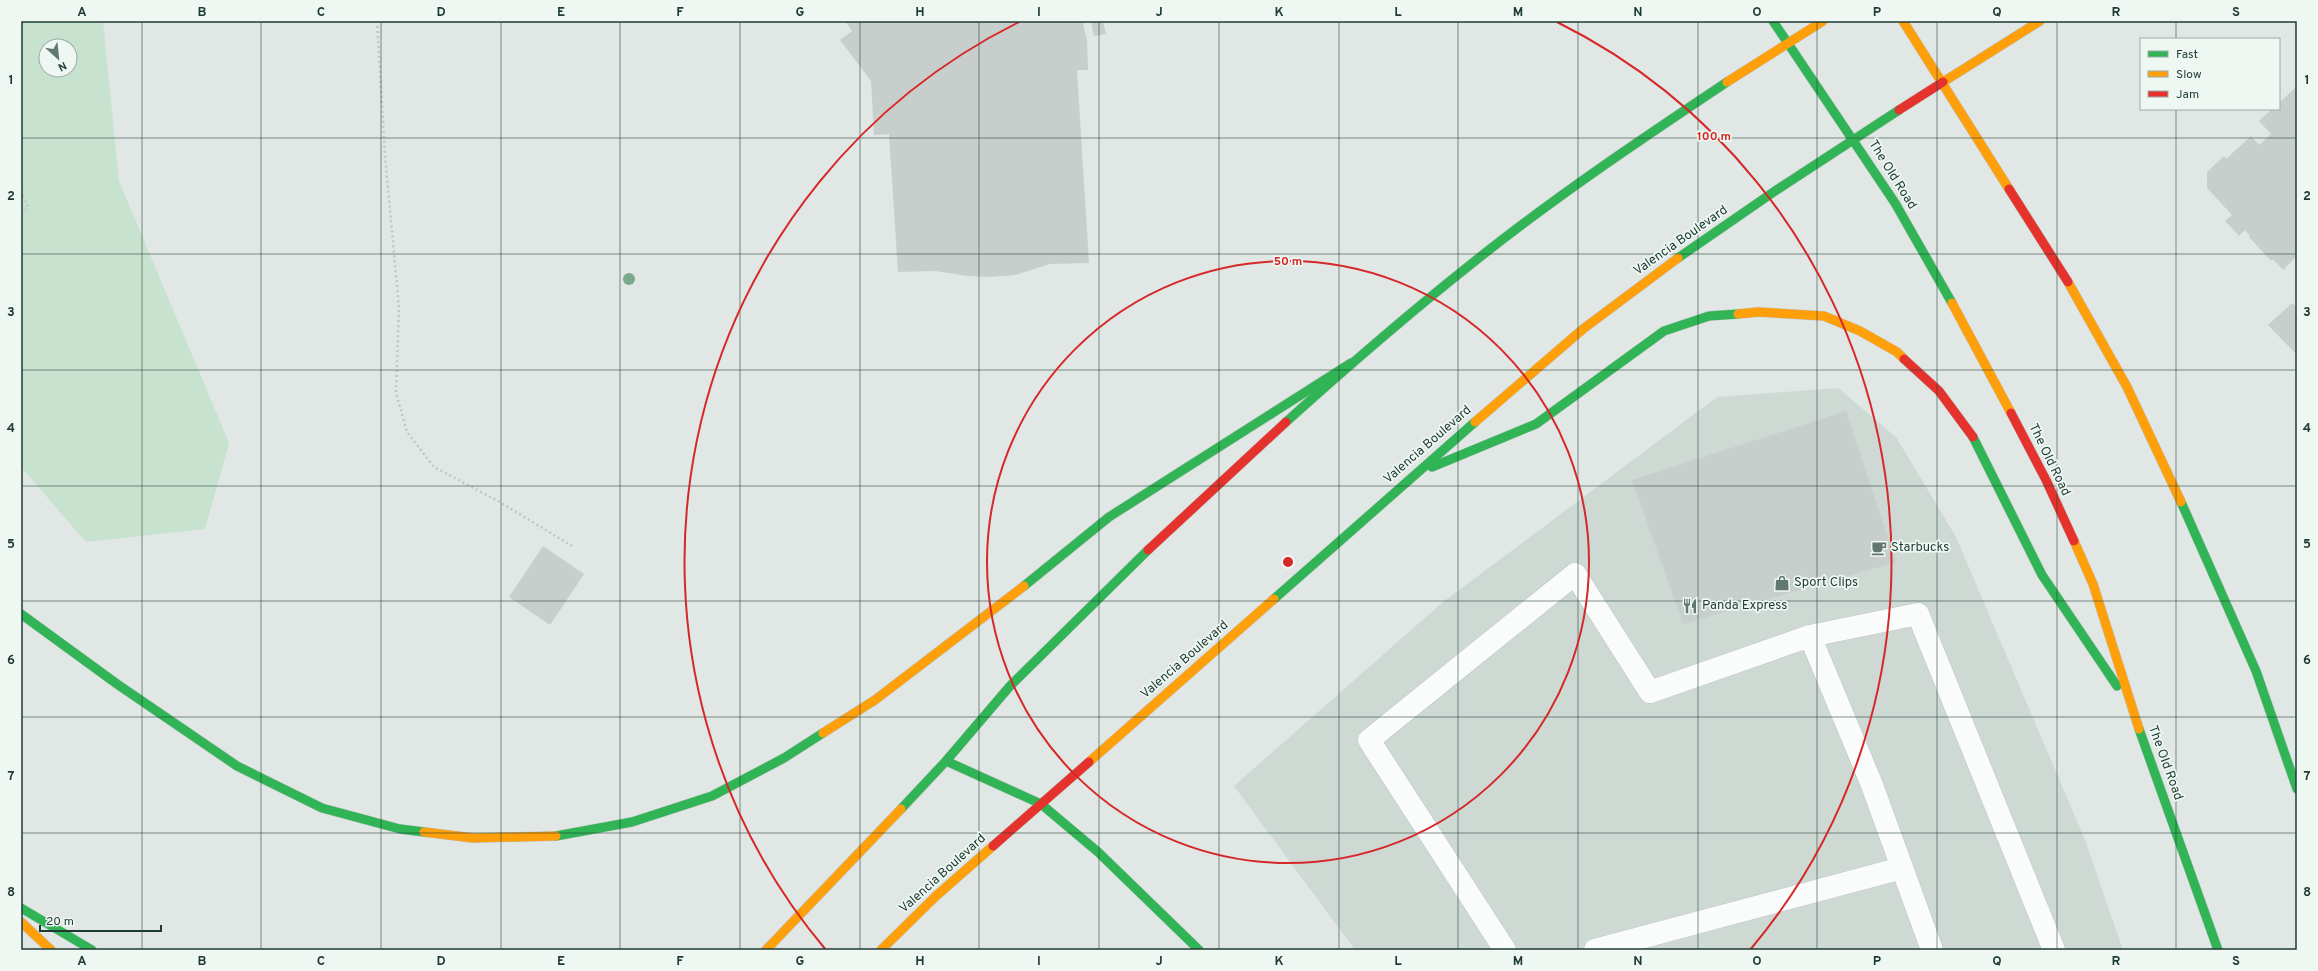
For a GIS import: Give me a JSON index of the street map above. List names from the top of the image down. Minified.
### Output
{"streets":{"main road":["The Old Road","Valencia Boulevard"]},"crossings":[["The Old Road","Valencia Boulevard"]],"places":{"cafe":["Starbucks"],"shop":["Sport Clips"],"restaurant":["Panda Express"]},"legend":["Fast","Slow","Jam"],"scale_bar":"20 m","north":"bottom right","grid":{"columns":["A","B","C","D","E","F","G","H","I","J","K","L","M","N","O","P","Q","R","S"],"rows":["1","2","3","4","5","6","7","8"]},"rings":["100 m","50 m"]}
